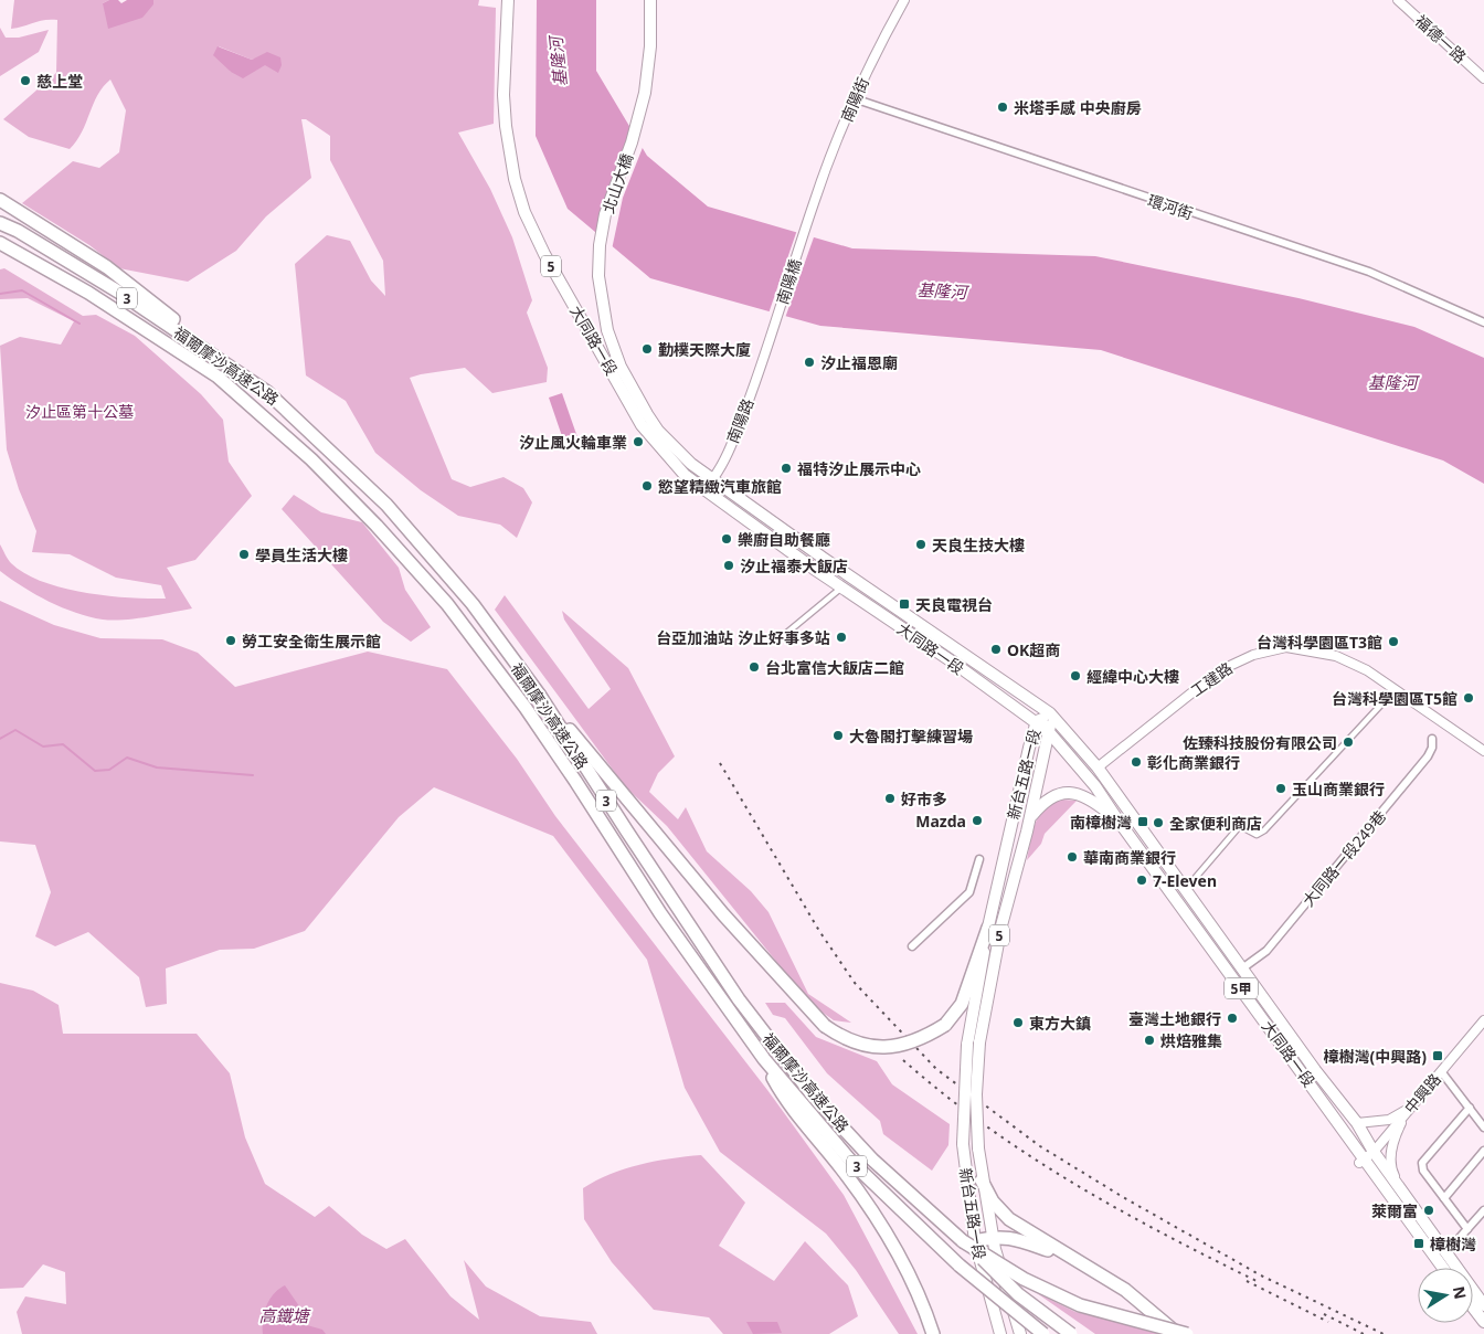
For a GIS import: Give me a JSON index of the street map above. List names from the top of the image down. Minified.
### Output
{"streets":{"highway":["3","福爾摩沙高速公路"],"main road":["北山大橋","5","大同路一段","新台五路一段","5甲"],"street":["福德一路","南陽街","環河街","南陽橋","南陽路","工建路","大同路一段249巷","中興路"]},"crossings":[["南陽街","環河街"],["南陽街","南陽橋"],["北山大橋","大同路一段"],["南陽橋","南陽路"],["大同路一段","南陽路"],["大同路一段","工建路"],["大同路一段","新台五路一段"],["大同路一段","大同路一段249巷"],["大同路一段","中興路"],["福爾摩沙高速公路","新台五路一段"]],"water":["基隆河","高鐵塘"],"parks":["汐止區第十公墓"],"places":{"other":["慈上堂","米塔手感 中央廚房","勤樸天際大廈","汐止福恩廟","汐止風火輪車業","福特汐止展示中心","慾望精緻汽車旅館","樂廚自助餐廳","天良生技大樓","學員生活大樓","汐止福泰大飯店","台亞加油站 汐止好事多站","勞工安全衛生展示館","台灣科學園區T3館","OK超商","台北富信大飯店二館","經緯中心大樓","台灣科學園區T5館","大魯閣打擊練習場","佐臻科技股份有限公司","彰化商業銀行","玉山商業銀行","好市多","Mazda","全家便利商店","華南商業銀行","7-Eleven","臺灣土地銀行","東方大鎮","烘焙雅集","萊爾富"],"transit":["天良電視台","南樟樹灣","樟樹灣(中興路)","樟樹灣"]},"north":"right"}
